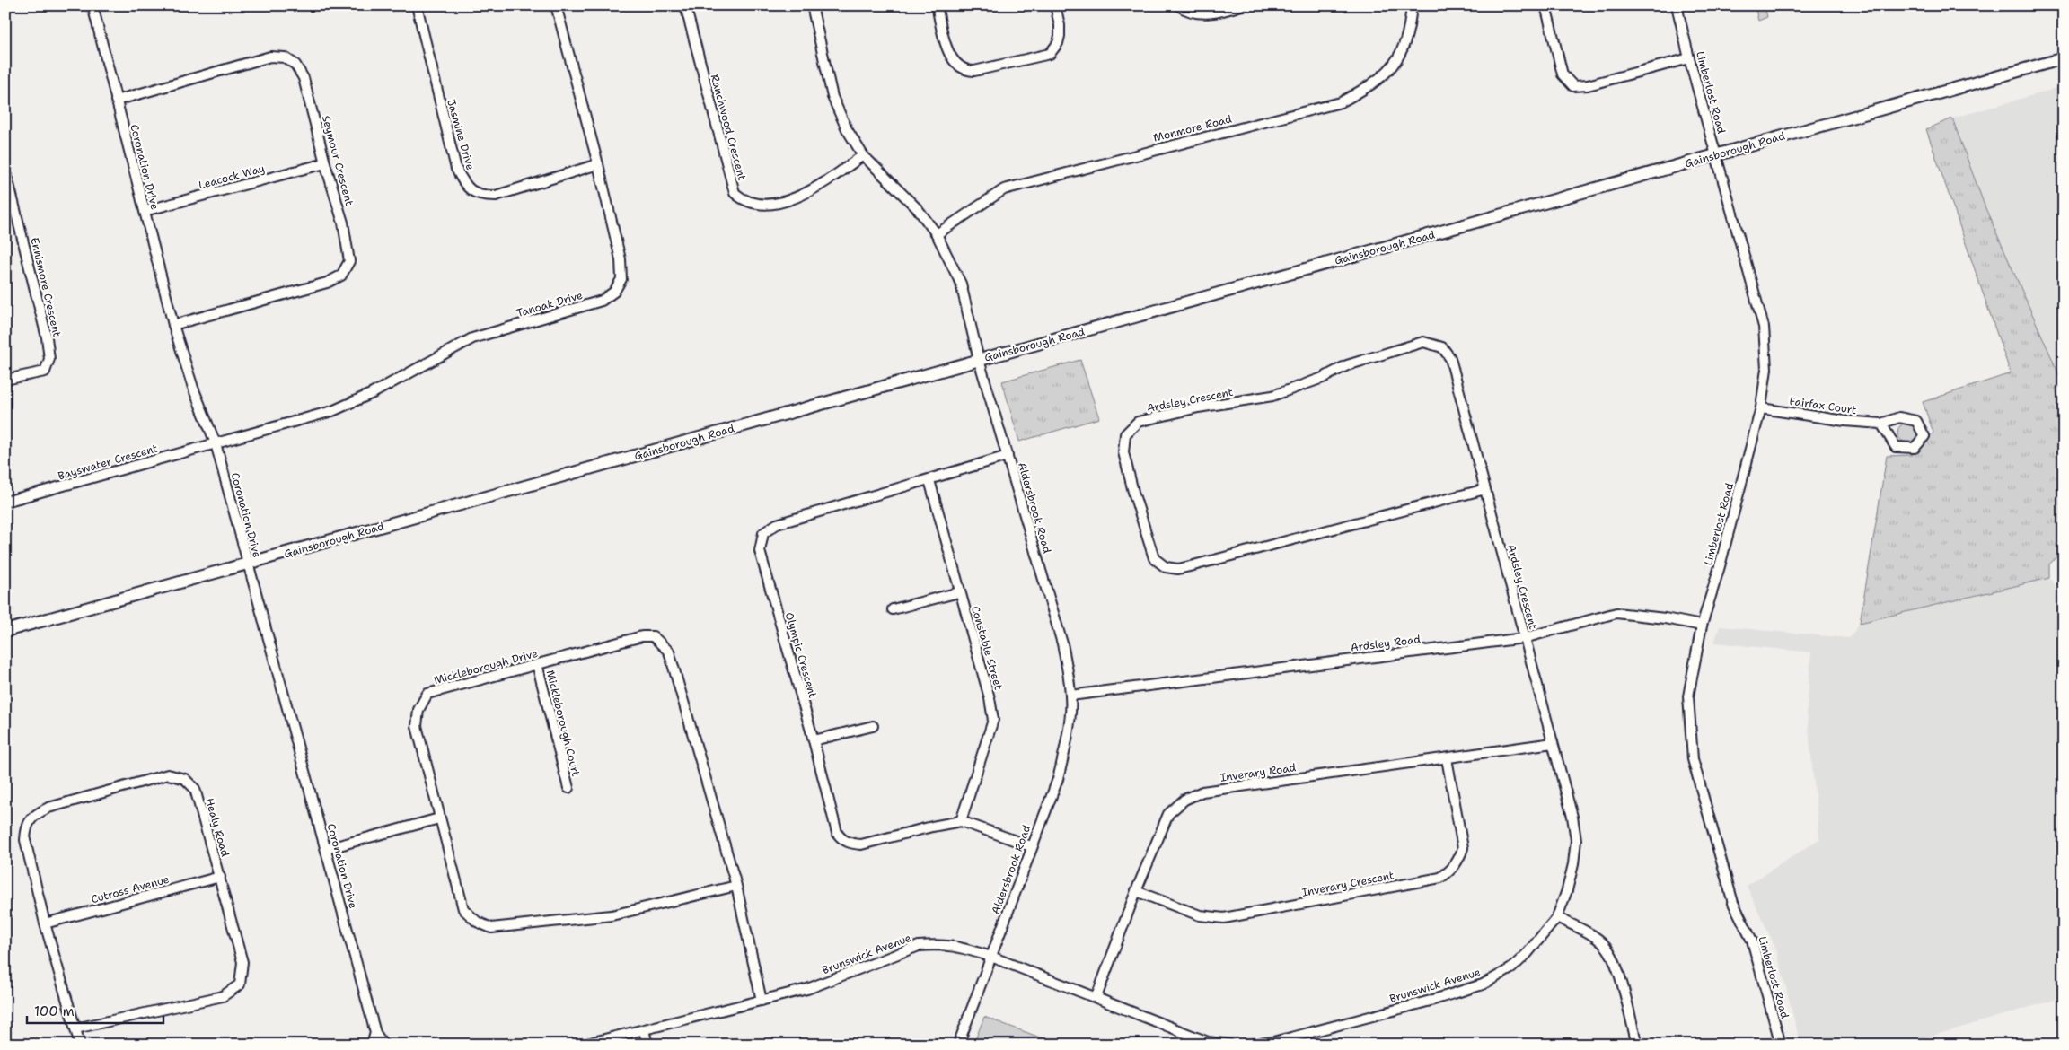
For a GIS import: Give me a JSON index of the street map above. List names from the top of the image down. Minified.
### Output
{"streets":{"main road":["Gainsborough Road"],"street":["Limberlost Road","Ranchwood Crescent","Monmore Road","Jasmine Drive","Seymour Crescent","Coronation Drive","Leacock Way","Ennismore Crescent","Tanoak Drive","Ardsley Crescent","Fairfax Court","Bayswater Crescent","Aldersbrook Road","Ardsley Road","Constable Street","Olympic Crescent","Mickleborough Drive","Mickleborough Court","Inverary Road","Healy Road","Inverary Crescent","Cutross Avenue","Brunswick Avenue"]},"crossings":[["Limberlost Road","Gainsborough Road"],["Limberlost Road","Fairfax Court"],["Limberlost Road","Ardsley Road"],["Ranchwood Crescent","Aldersbrook Road"],["Monmore Road","Aldersbrook Road"],["Jasmine Drive","Tanoak Drive"],["Gainsborough Road","Coronation Drive"],["Gainsborough Road","Aldersbrook Road"],["Seymour Crescent","Coronation Drive"],["Seymour Crescent","Leacock Way"],["Coronation Drive","Leacock Way"],["Coronation Drive","Tanoak Drive"],["Coronation Drive","Bayswater Crescent"],["Tanoak Drive","Bayswater Crescent"],["Ardsley Crescent","Ardsley Road"],["Ardsley Crescent","Brunswick Avenue"],["Aldersbrook Road","Ardsley Road"],["Aldersbrook Road","Olympic Crescent"],["Aldersbrook Road","Brunswick Avenue"],["Ardsley Road","Brunswick Avenue"],["Constable Street","Olympic Crescent"],["Mickleborough Drive","Mickleborough Court"],["Mickleborough Drive","Brunswick Avenue"],["Inverary Road","Inverary Crescent"],["Inverary Road","Brunswick Avenue"],["Healy Road","Cutross Avenue"]],"scale_bar":"100 m"}
